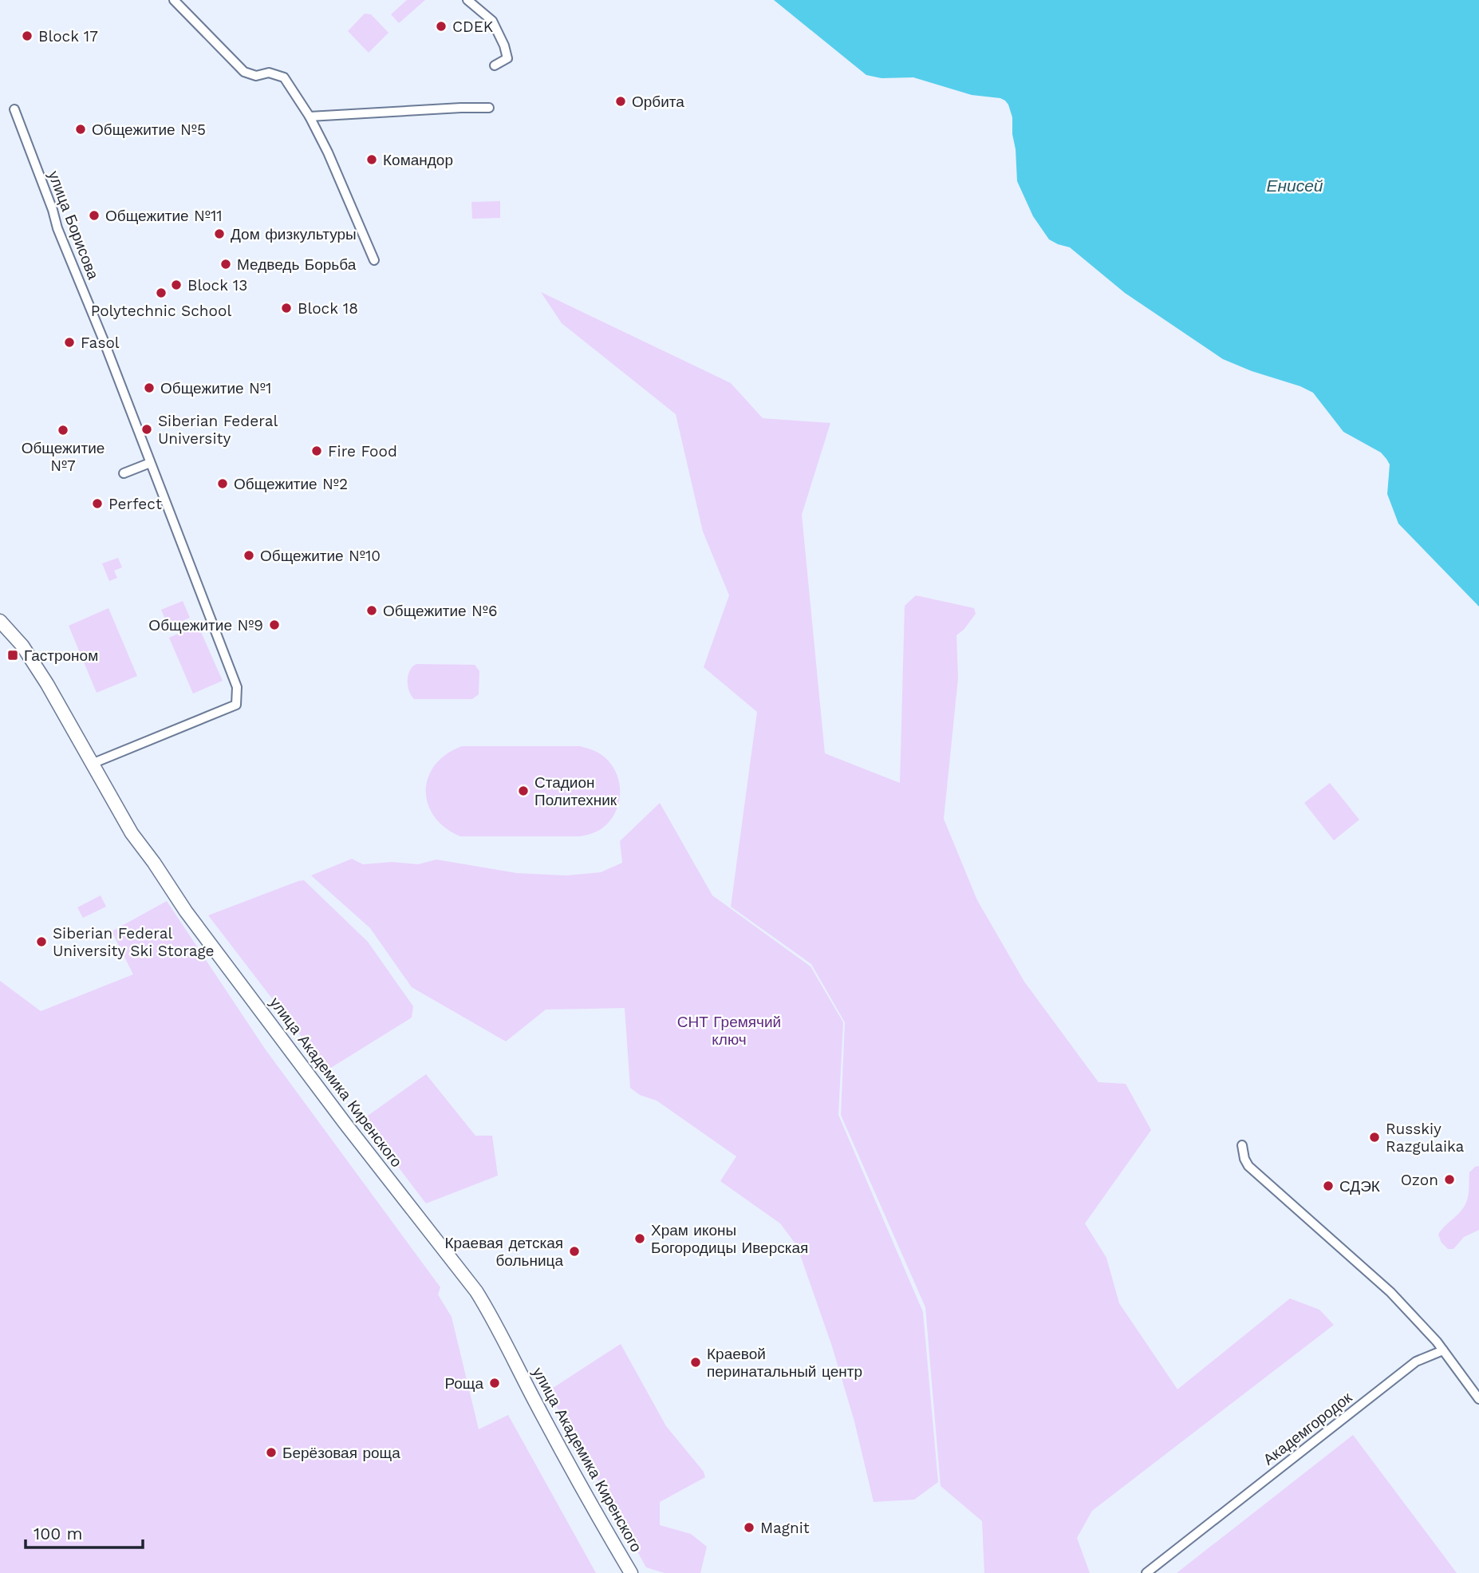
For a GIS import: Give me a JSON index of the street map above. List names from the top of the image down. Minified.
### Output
{"streets":{"main road":["улица Академика Киренского"],"street":["улица Борисова","Академгородок"]},"water":["Енисей"],"parks":["СНТ Гремячий ключ"],"places":{"other":["CDEK","Block 17","Орбита","Общежитие №5","Командор","Общежитие №11","Дом физкультуры","Медведь Борьба","Block 13","Polytechnic School","Block 18","Fasol","Общежитие №1","Siberian Federal University","Общежитие №7","Fire Food","Общежитие №2","Perfect","Общежитие №10","Общежитие №6","Общежитие №9","Стадион Политехник","Siberian Federal University Ski Storage","Russkiy Razgulaika","Ozon","СДЭК","Храм иконы Богородицы Иверская","Краевая детская больница","Краевой перинатальный центр","Роща","Берёзовая роща","Magnit"],"transit":["Гастроном"]},"scale_bar":"100 m"}
